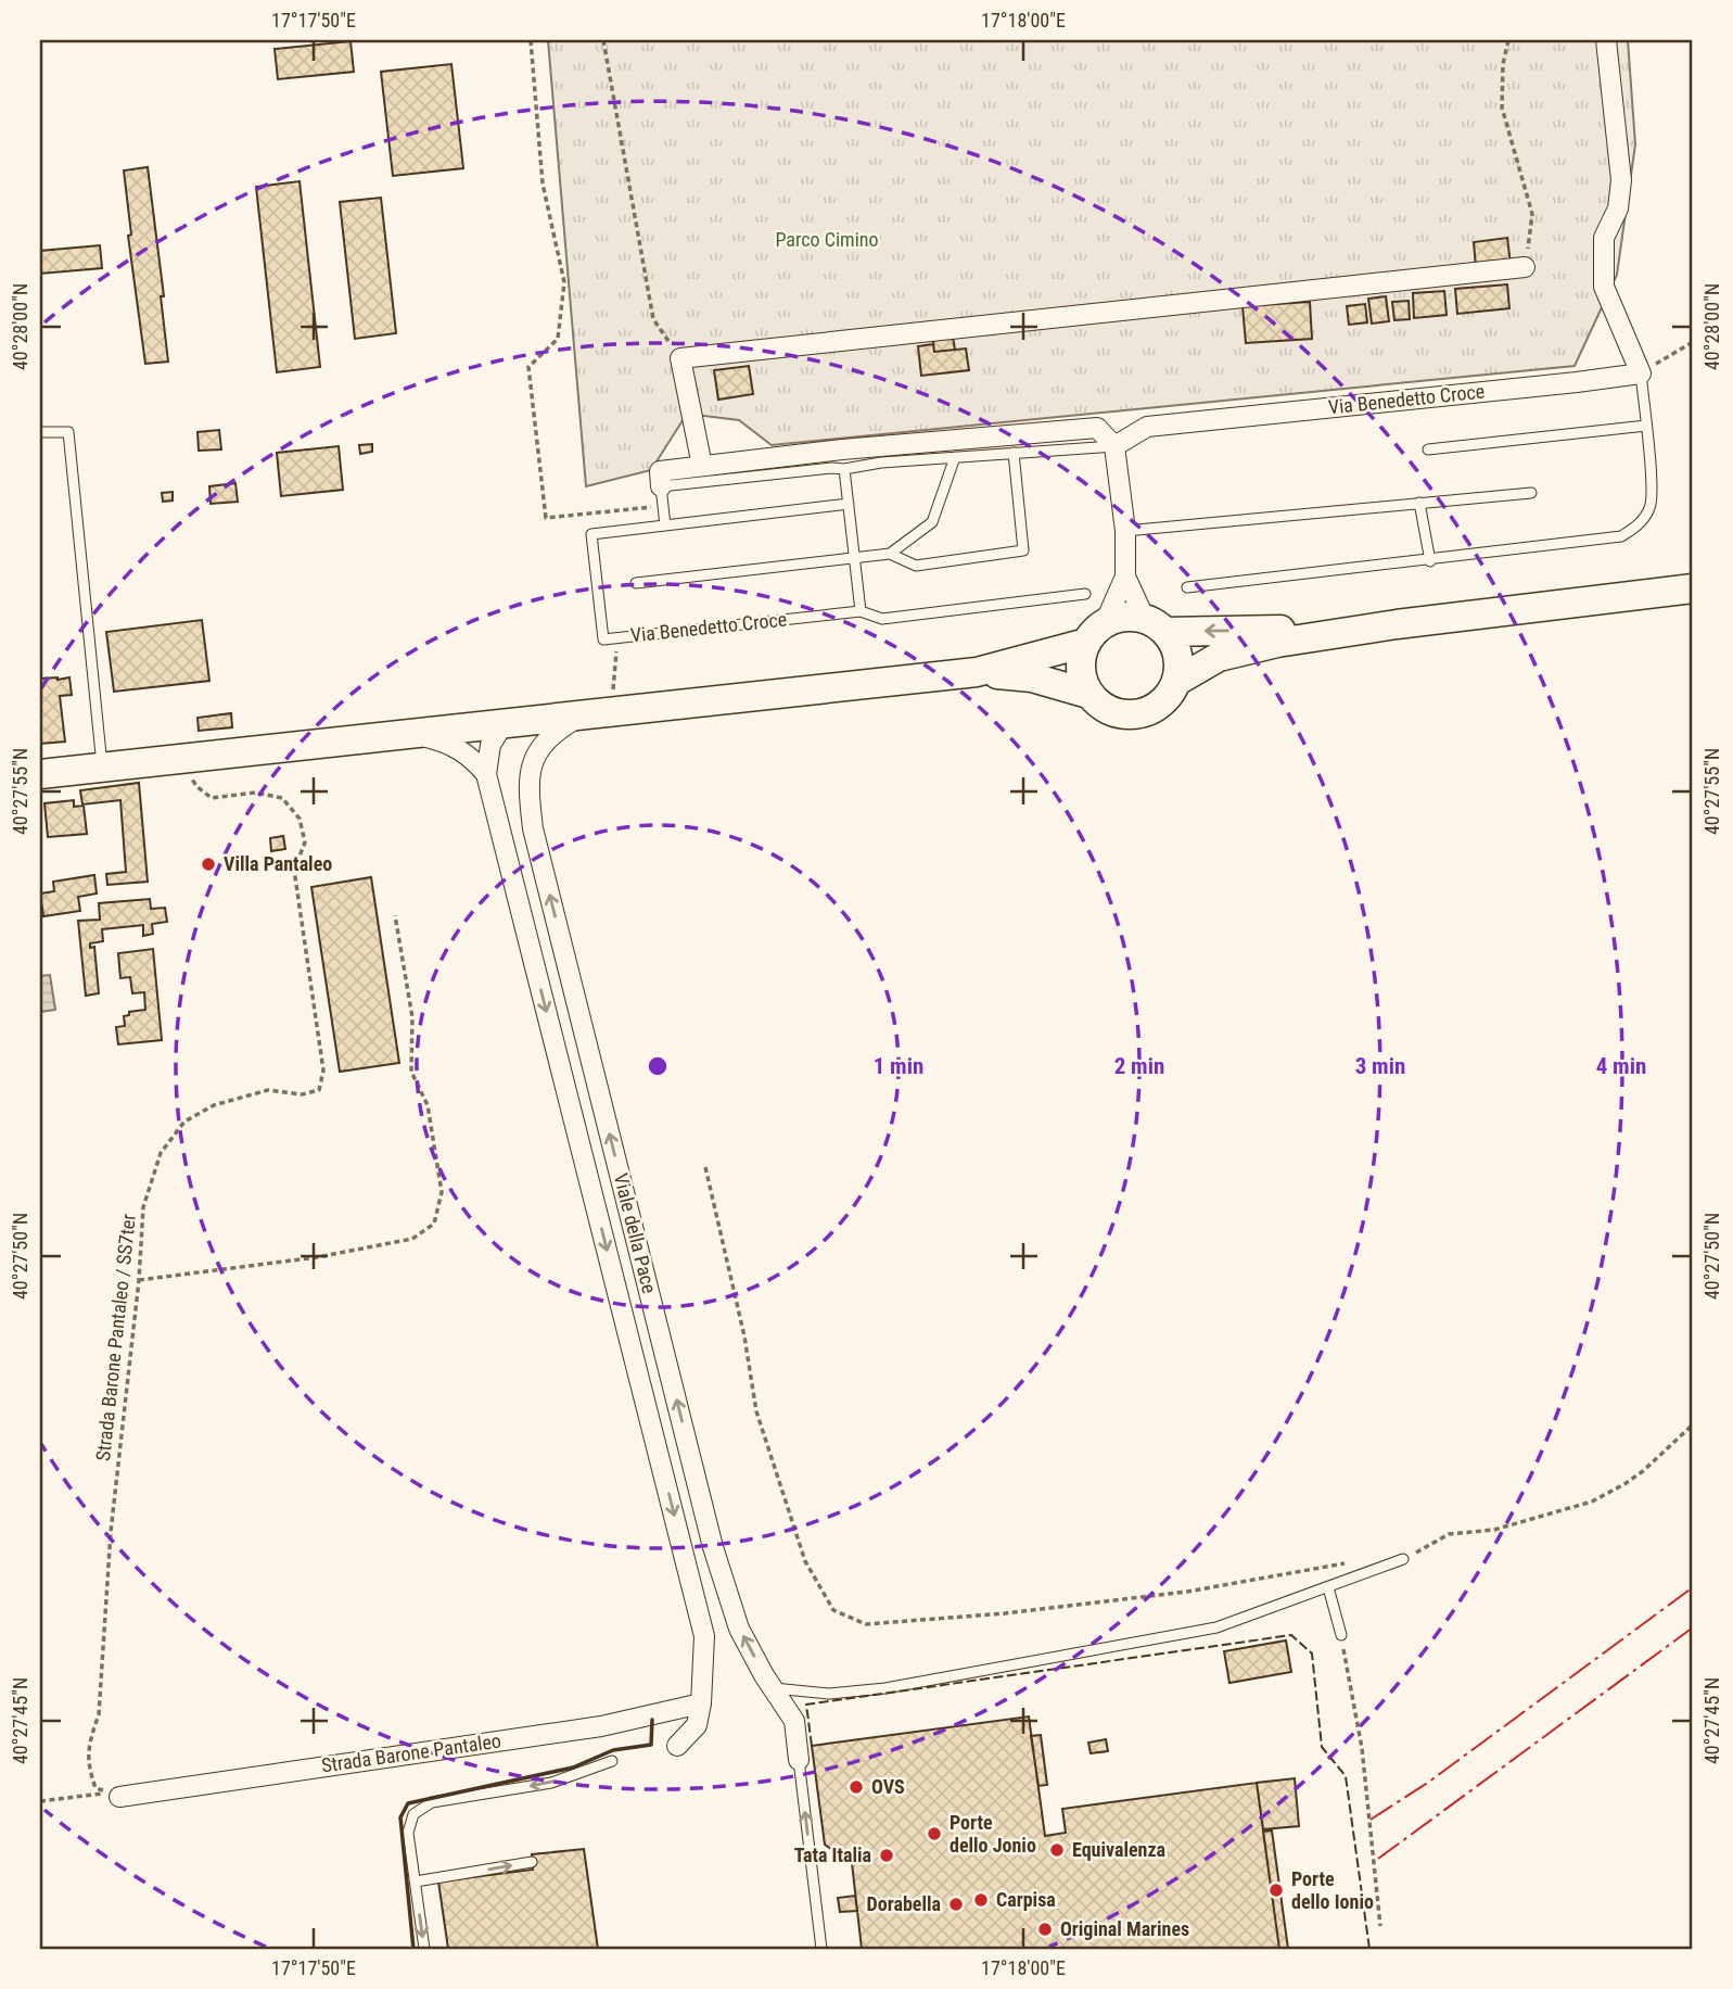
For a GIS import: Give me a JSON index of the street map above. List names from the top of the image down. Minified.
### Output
{"streets":{"street":["Via Benedetto Croce","Viale della Pace","Strada Barone Pantaleo"],"path":["Strada Barone Pantaleo / SS7ter"]},"crossings":[["Viale della Pace","Strada Barone Pantaleo"],["Strada Barone Pantaleo / SS7ter","Strada Barone Pantaleo"]],"parks":["Parco Cimino"],"places":["Villa Pantaleo","OVS","Porte dello Jonio","Equivalenza","Tata Italia","Porte dello Ionio","Carpisa","Dorabella","Original Marines"],"coordinates":["17°17'50\"E","17°18'00\"E","40°28'00\"N","40°27'55\"N","40°27'50\"N","40°27'45\"N"],"rings":["1 min","2 min","3 min","4 min"]}
